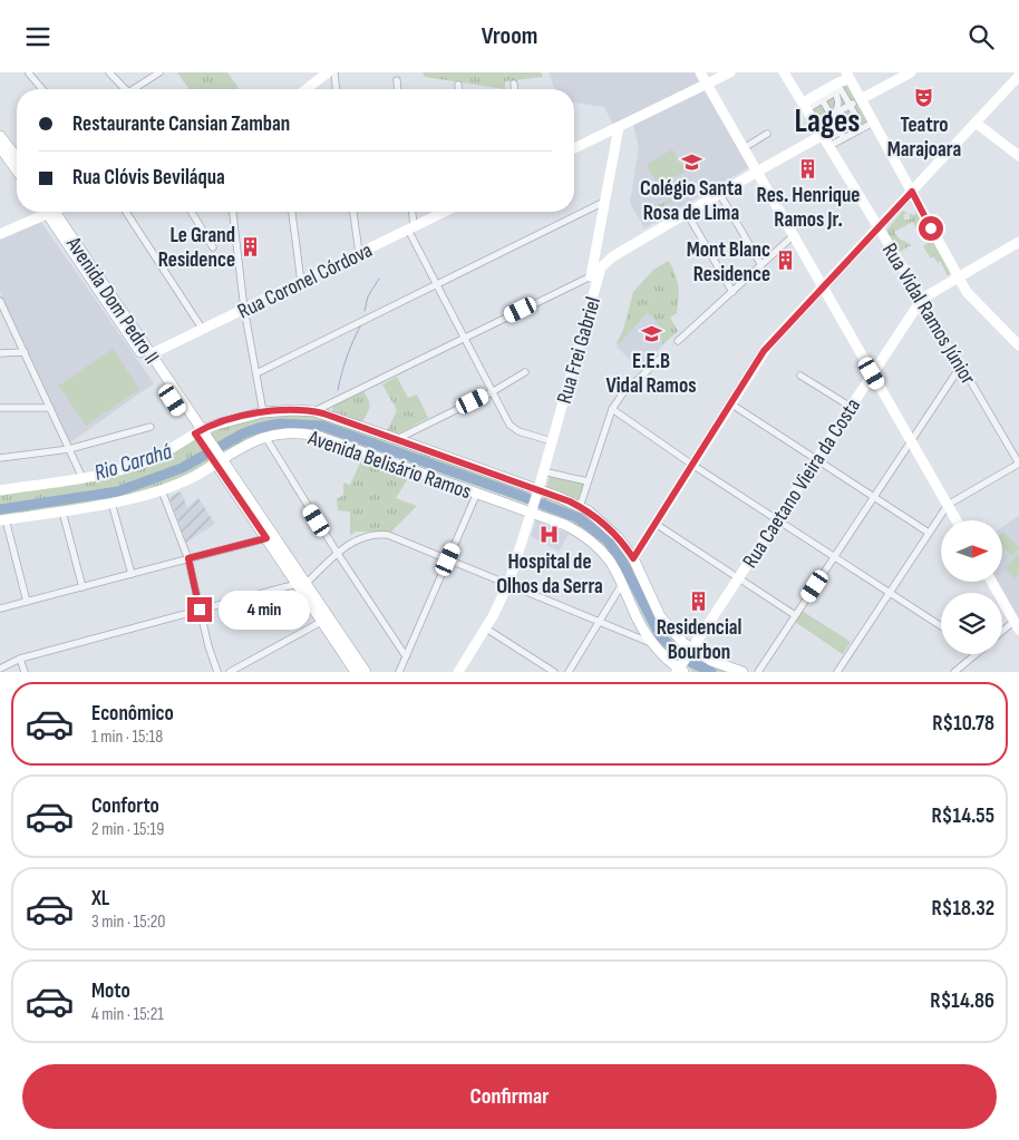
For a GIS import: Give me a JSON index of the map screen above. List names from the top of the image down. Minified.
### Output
{"streets":{"main road":["Rua Coronel Córdova","Avenida Dom Pedro II","Rua Vidal Ramos Júnior","Rua Frei Gabriel","Avenida Belisário Ramos","Rua Caetano Vieira da Costa"]},"crossings":[["Rua Coronel Córdova","Avenida Dom Pedro II"],["Avenida Dom Pedro II","Avenida Belisário Ramos"],["Rua Vidal Ramos Júnior","Rua Frei Gabriel"],["Rua Vidal Ramos Júnior","Rua Caetano Vieira da Costa"],["Rua Frei Gabriel","Avenida Belisário Ramos"],["Avenida Belisário Ramos","Rua Caetano Vieira da Costa"]],"districts":["Lages"],"water":["Rio Carahá"],"places":{"theatre":["Teatro Marajoara"],"school or university":["Colégio Santa Rosa de Lima","E.E.B Vidal Ramos"],"building":["Res. Henrique Ramos Jr.","Le Grand Residence","Mont Blanc Residence","Residencial Bourbon"],"hospital":["Hospital de Olhos da Serra"]},"north":"right","page":{"header":"Vroom","banner":["Restaurante Cansian Zamban","Rua Clóvis Beviláqua"],"bubble":"4 min","list":[{"name":"Econômico","note":"1 min · 15:18","value":"R$10.78"},{"name":"Conforto","note":"2 min · 15:19","value":"R$14.55"},{"name":"XL","note":"3 min · 15:20","value":"R$18.32"},{"name":"Moto","note":"4 min · 15:21","value":"R$14.86"}],"buttons":"Confirmar"}}
